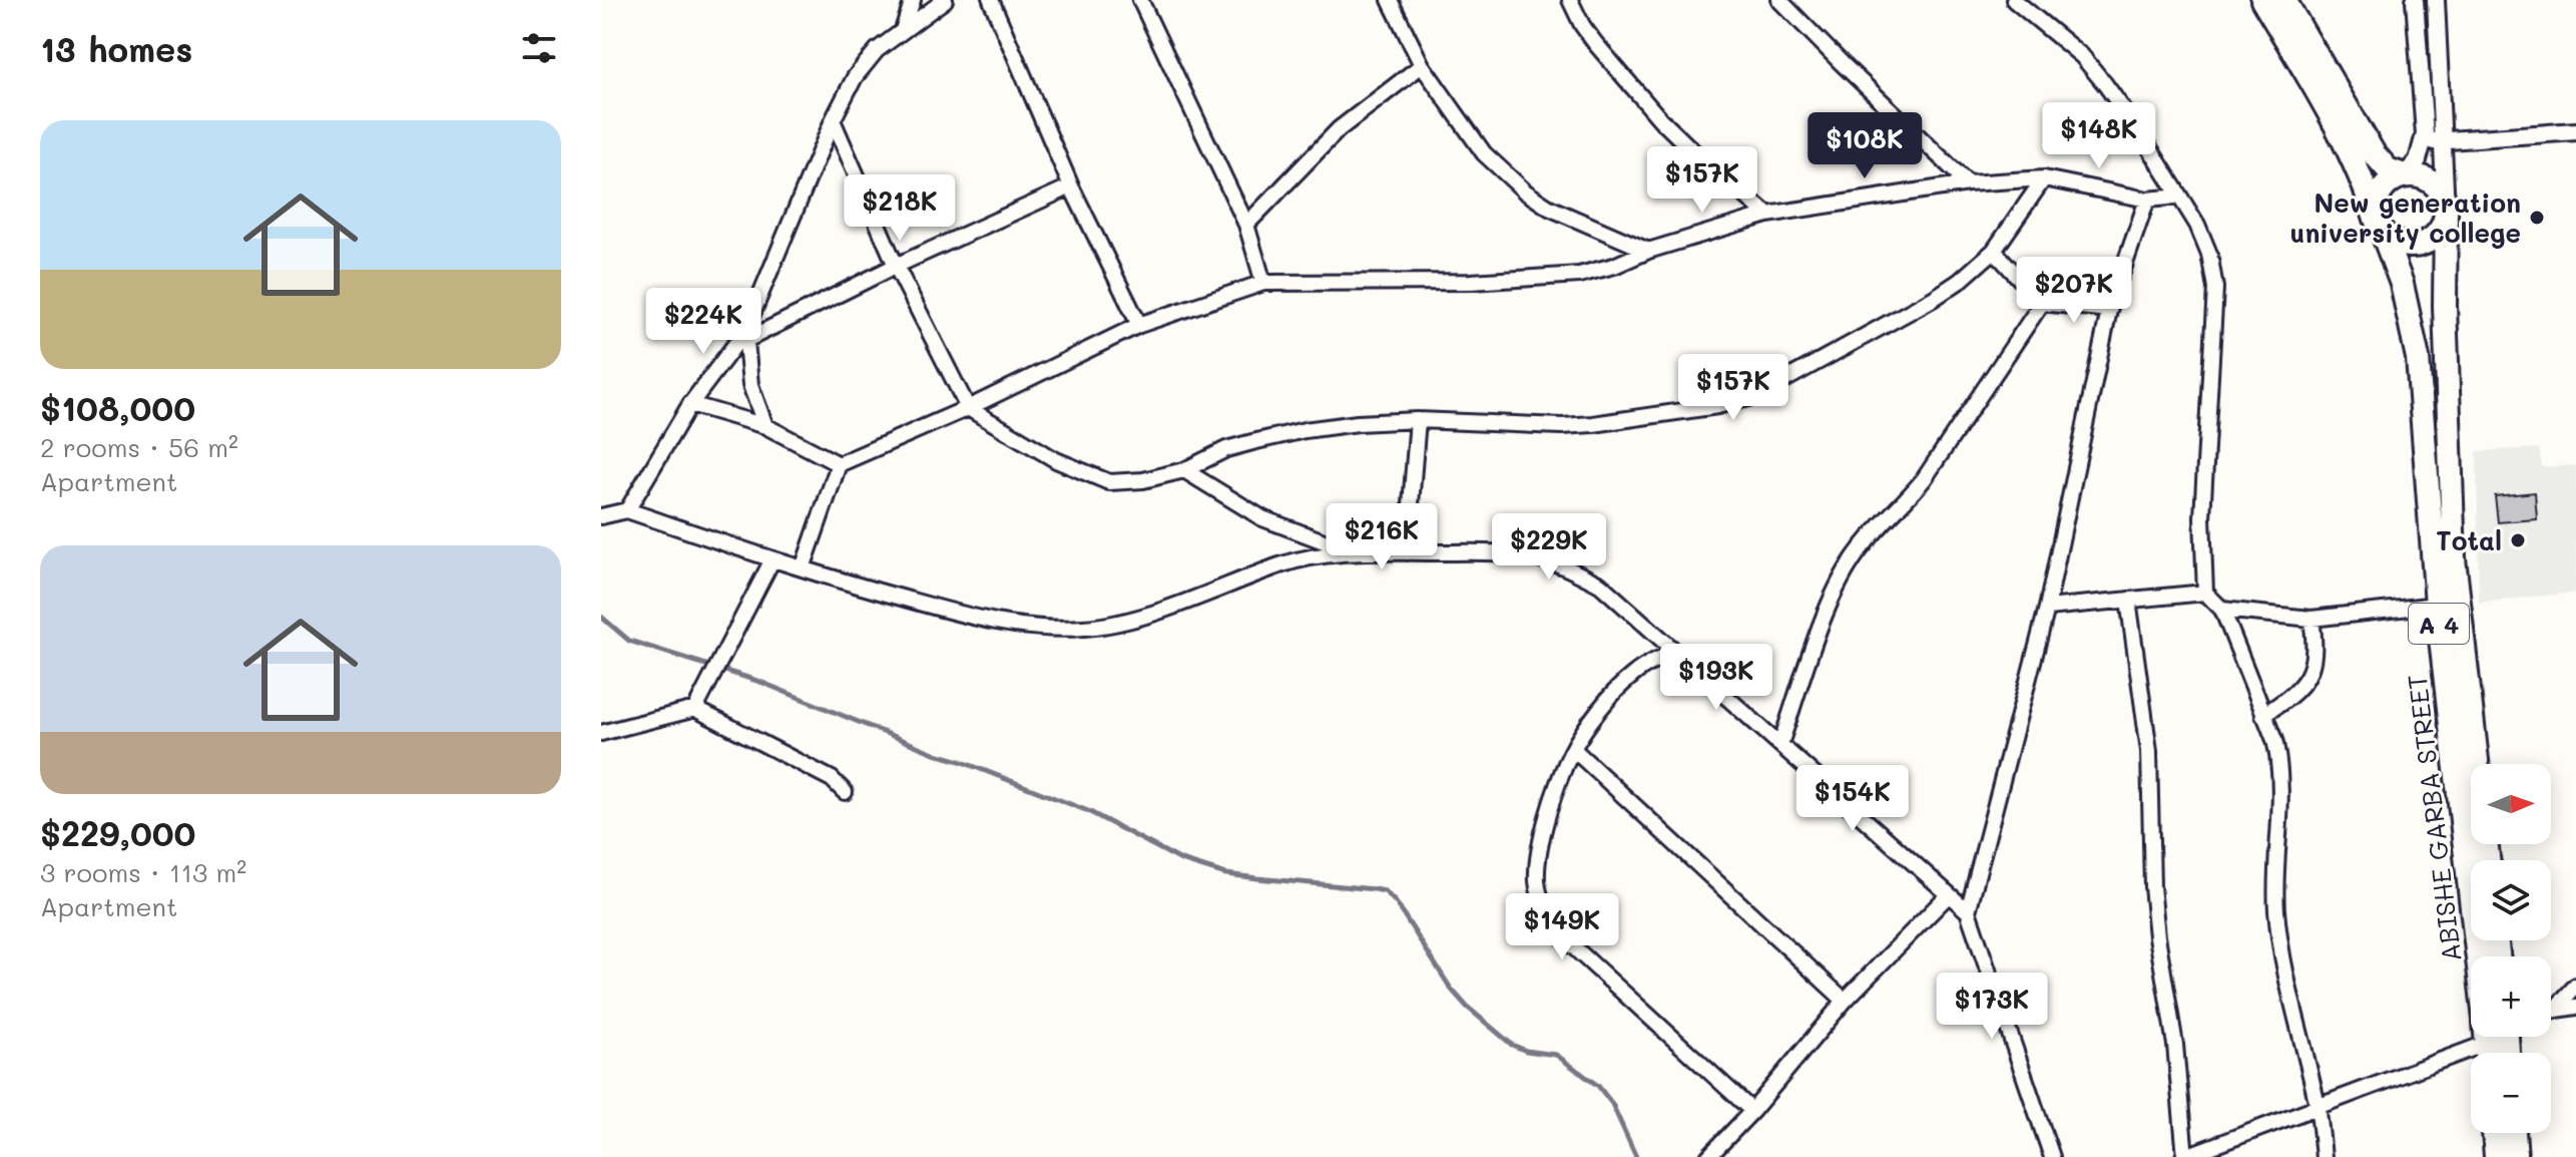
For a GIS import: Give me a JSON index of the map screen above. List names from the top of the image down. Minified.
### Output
{"streets":{"highway":["A 4","ABISHE GARBA STREET"]},"crossings":[["A 4","ABISHE GARBA STREET"]],"places":["New generation university college","Total"],"north":"right","page":{"heading":"13 homes","list":[{"name":"$108,000","note":"2 rooms · 56 m² · Apartment"},{"name":"$229,000","note":"3 rooms · 113 m² · Apartment"}],"price":["$148K","$108K","$157K","$218K","$207K","$224K","$157K","$216K","$229K","$193K","$154K","$149K","$173K"],"map_buttons":["+","−"]}}
